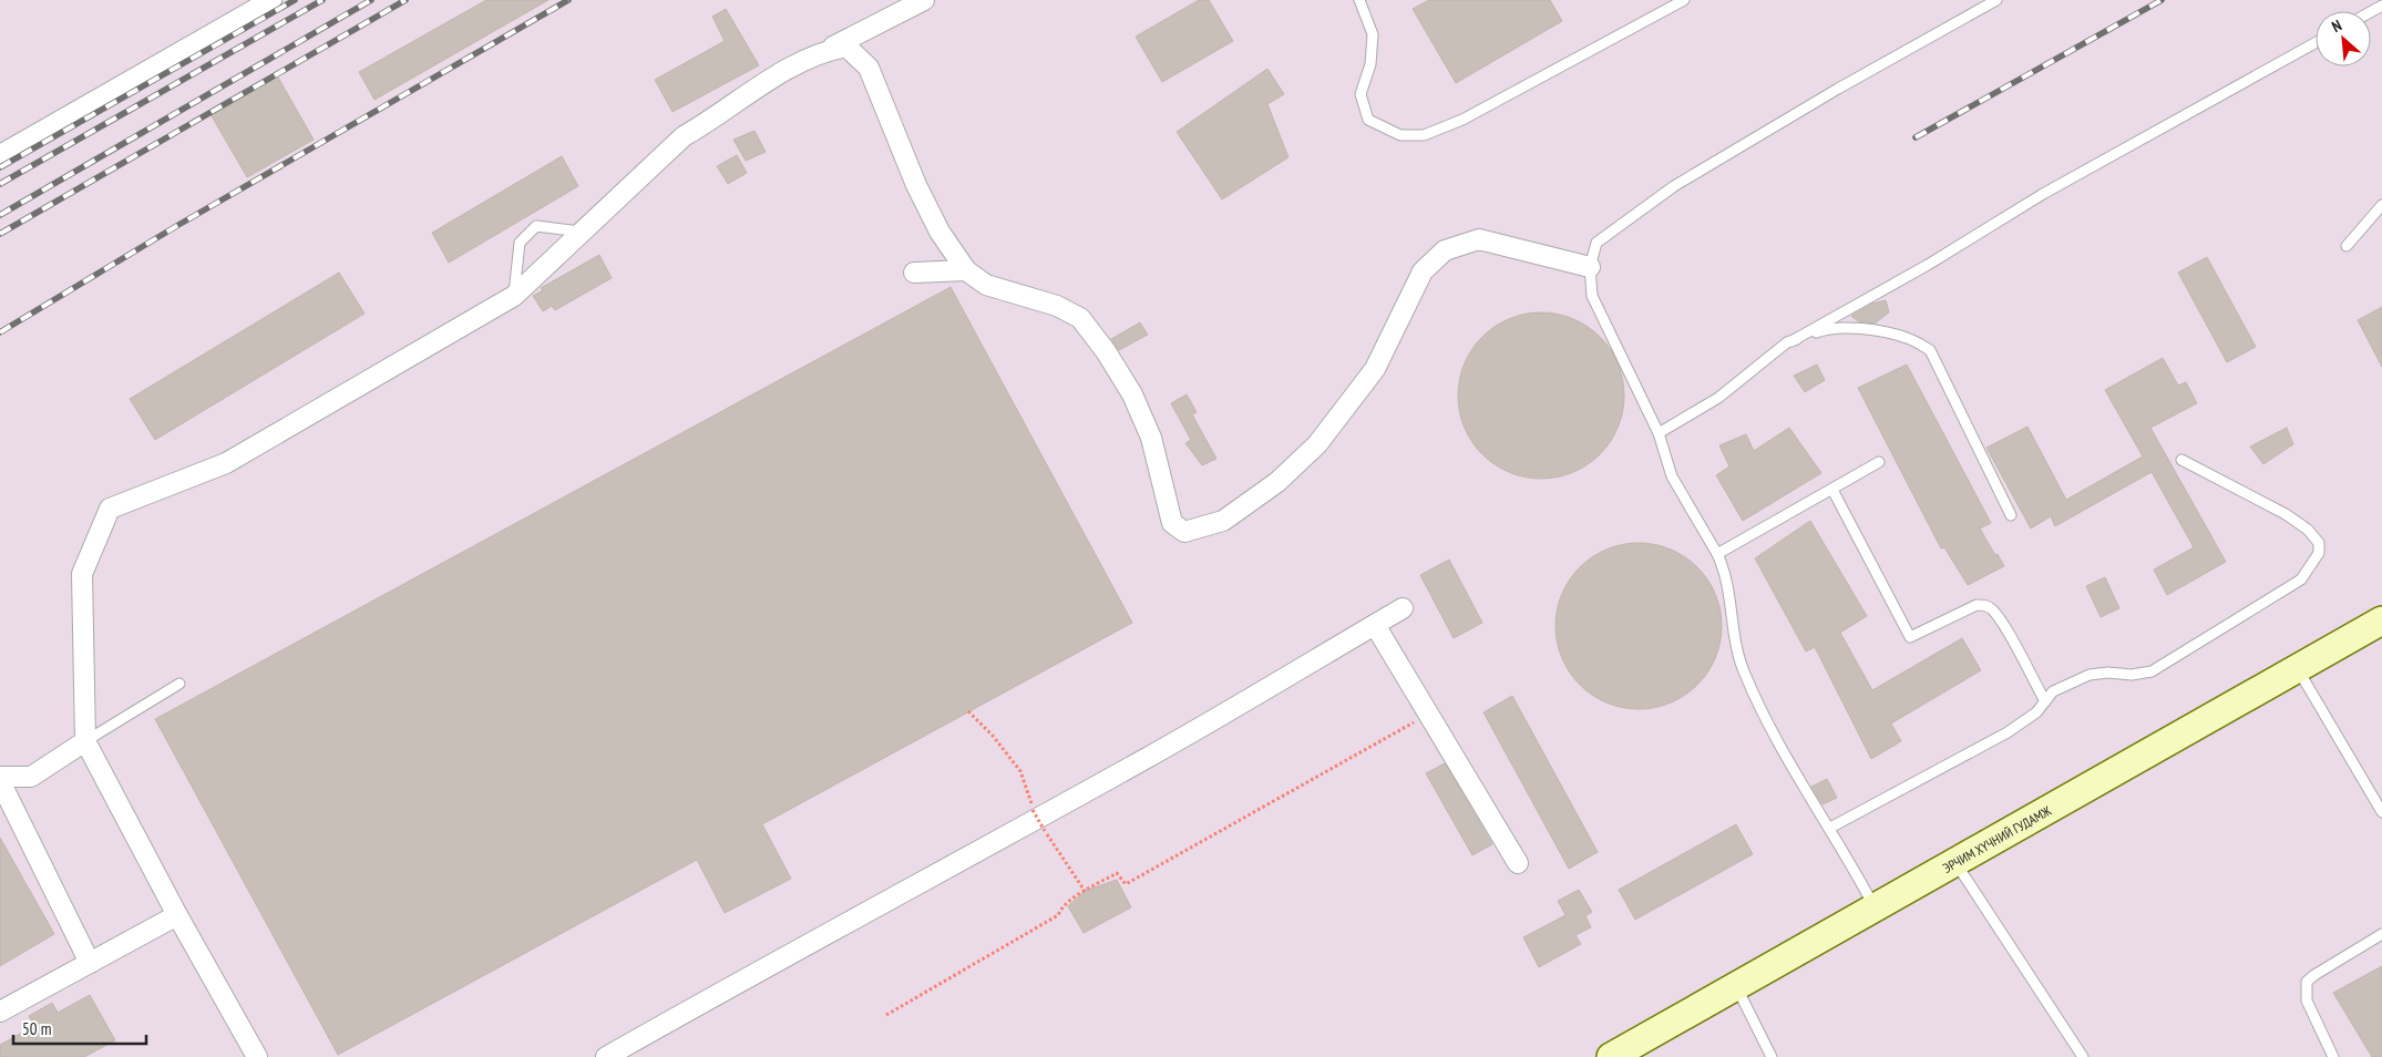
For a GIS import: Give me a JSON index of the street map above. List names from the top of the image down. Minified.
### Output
{"streets":{"main road":["ЭРЧИМ ХҮЧНИЙ ГУДАМЖ"]},"scale_bar":"50 m","north":"top left"}
